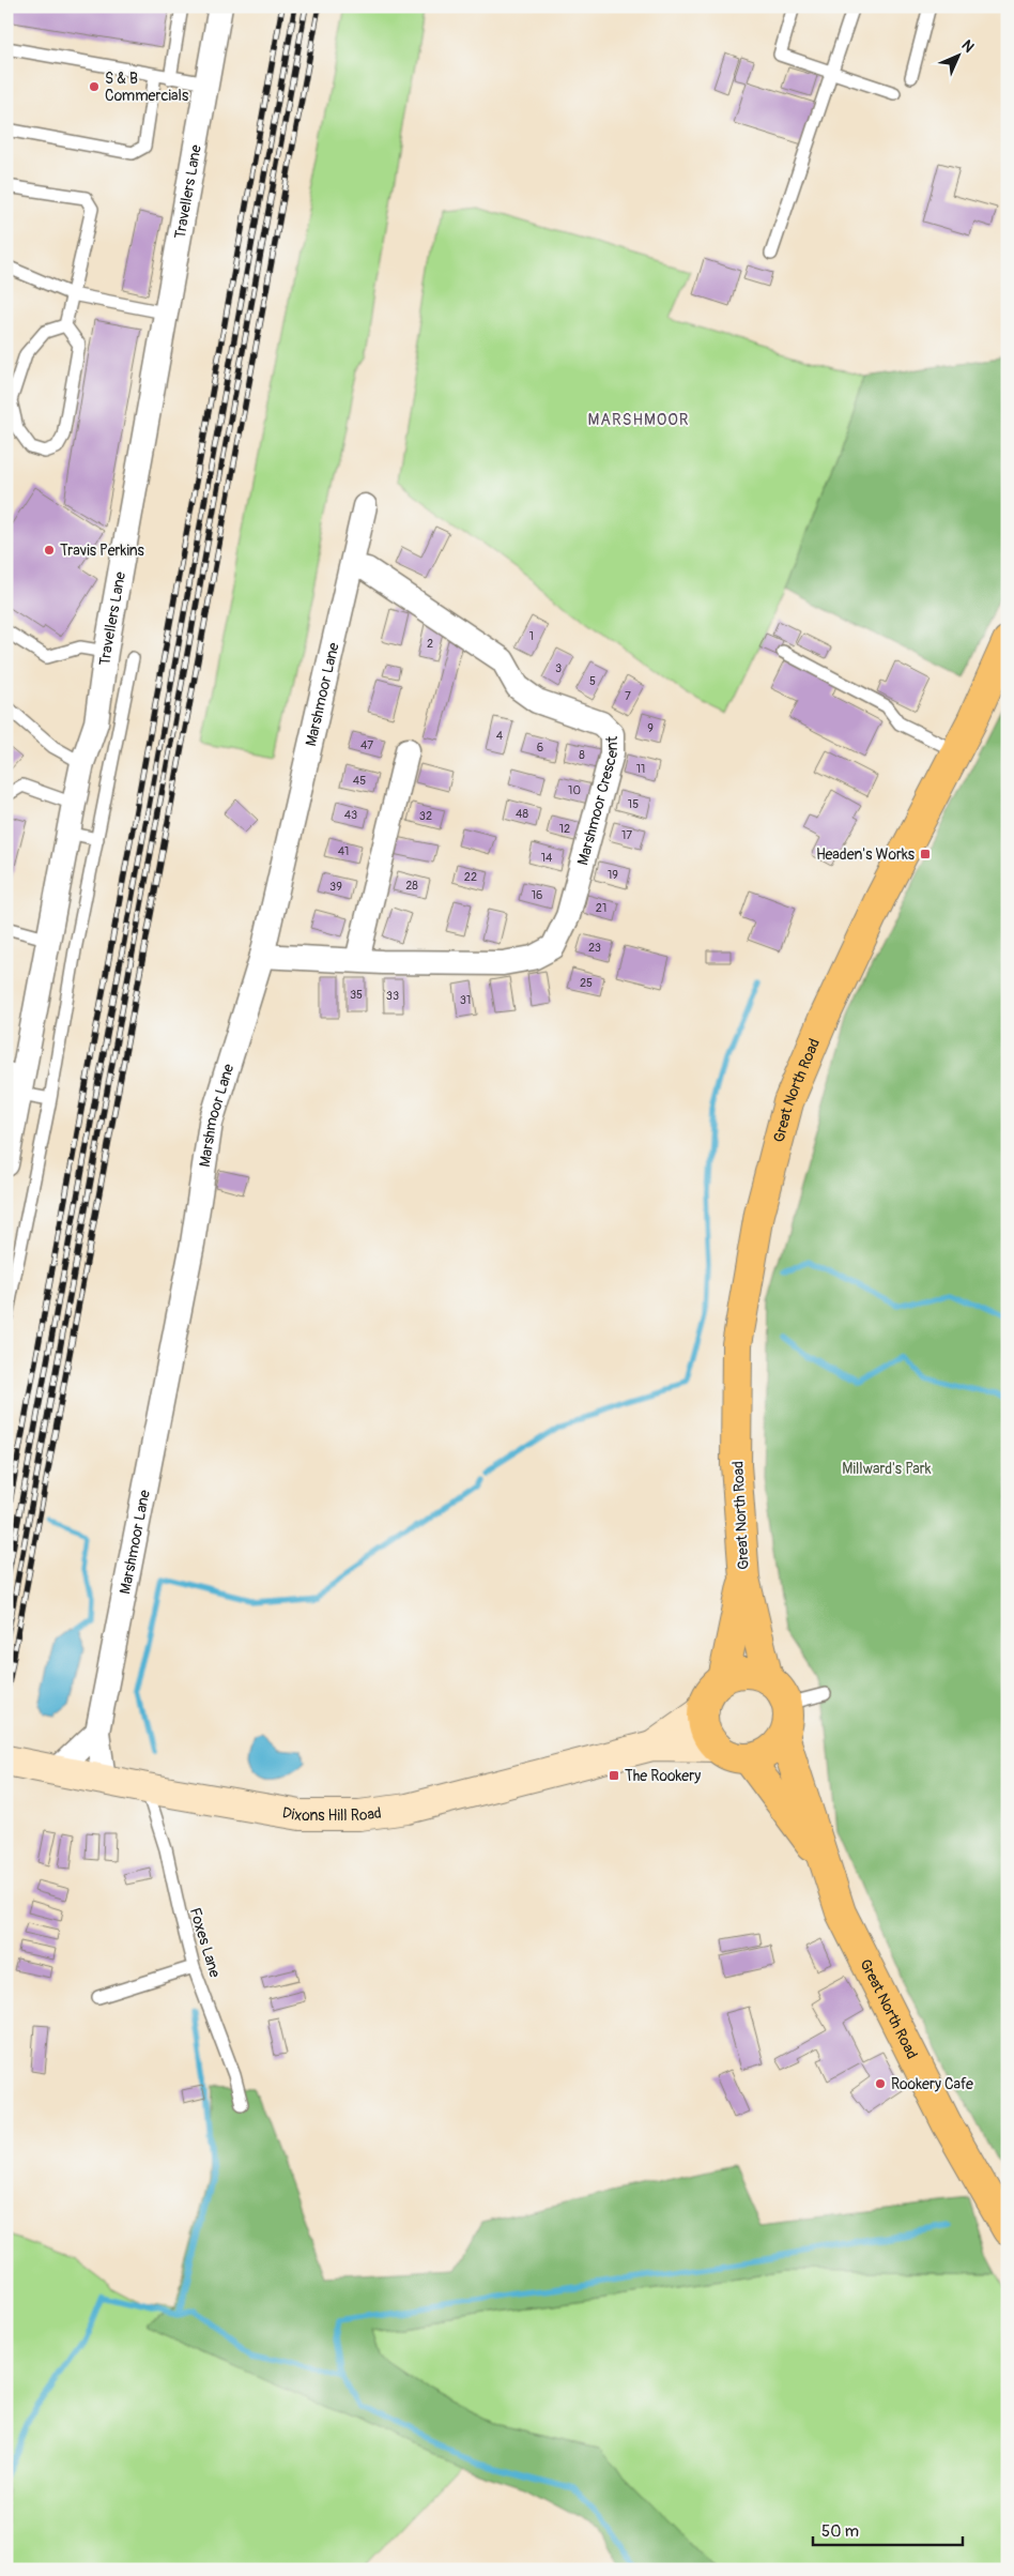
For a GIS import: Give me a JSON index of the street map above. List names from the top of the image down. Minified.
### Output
{"streets":{"main road":["Great North Road"],"street":["Travellers Lane","Marshmoor Lane","Marshmoor Crescent","Dixons Hill Road"],"lane":["Foxes Lane"]},"crossings":[["Marshmoor Lane","Marshmoor Crescent"],["Marshmoor Lane","Dixons Hill Road"],["Great North Road","Dixons Hill Road"],["Dixons Hill Road","Foxes Lane"]],"districts":["MARSHMOOR"],"parks":["Millward's Park"],"places":{"other":["S & B Commercials","Travis Perkins","Rookery Cafe"],"transit":["Headen's Works","The Rookery"]},"house_numbers":["1","2","3","5","7","9","4","47","6","8","11","45","10","15","48","43","32","12","17","41","14","19","22","28","39","16","21","23","25","35","33","31"],"scale_bar":"50 m","north":"top right"}
